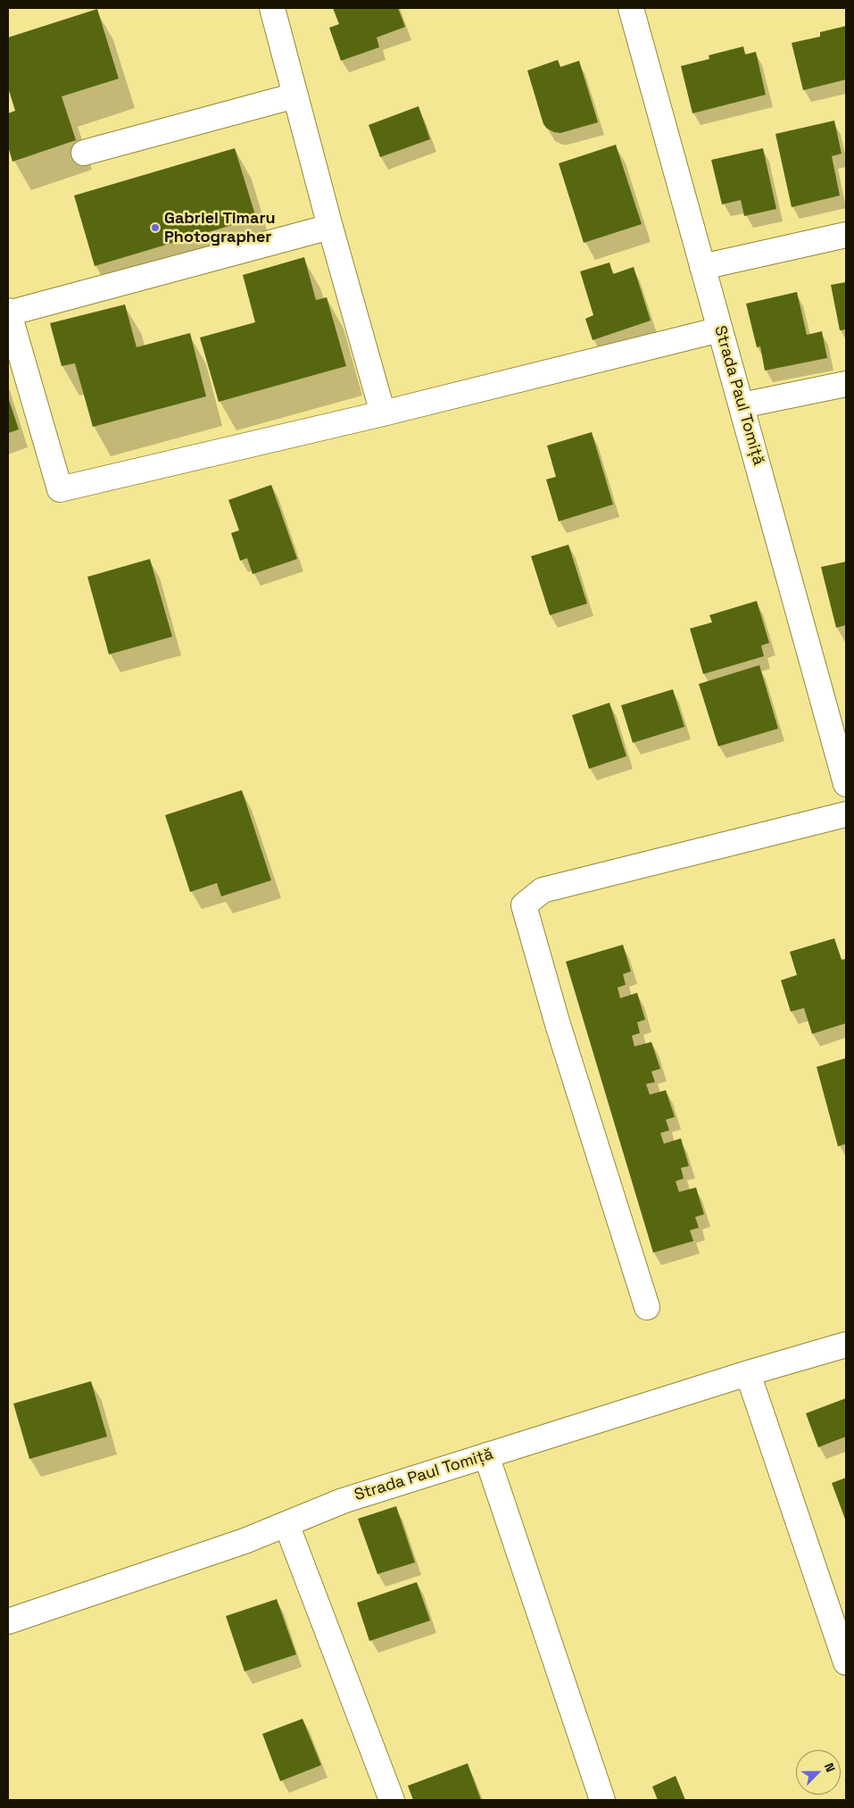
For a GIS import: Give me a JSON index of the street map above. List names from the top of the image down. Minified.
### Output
{"streets":{"street":["Strada Paul Tomiță"]},"places":["Gabriel Timaru Photographer"],"north":"top right"}
